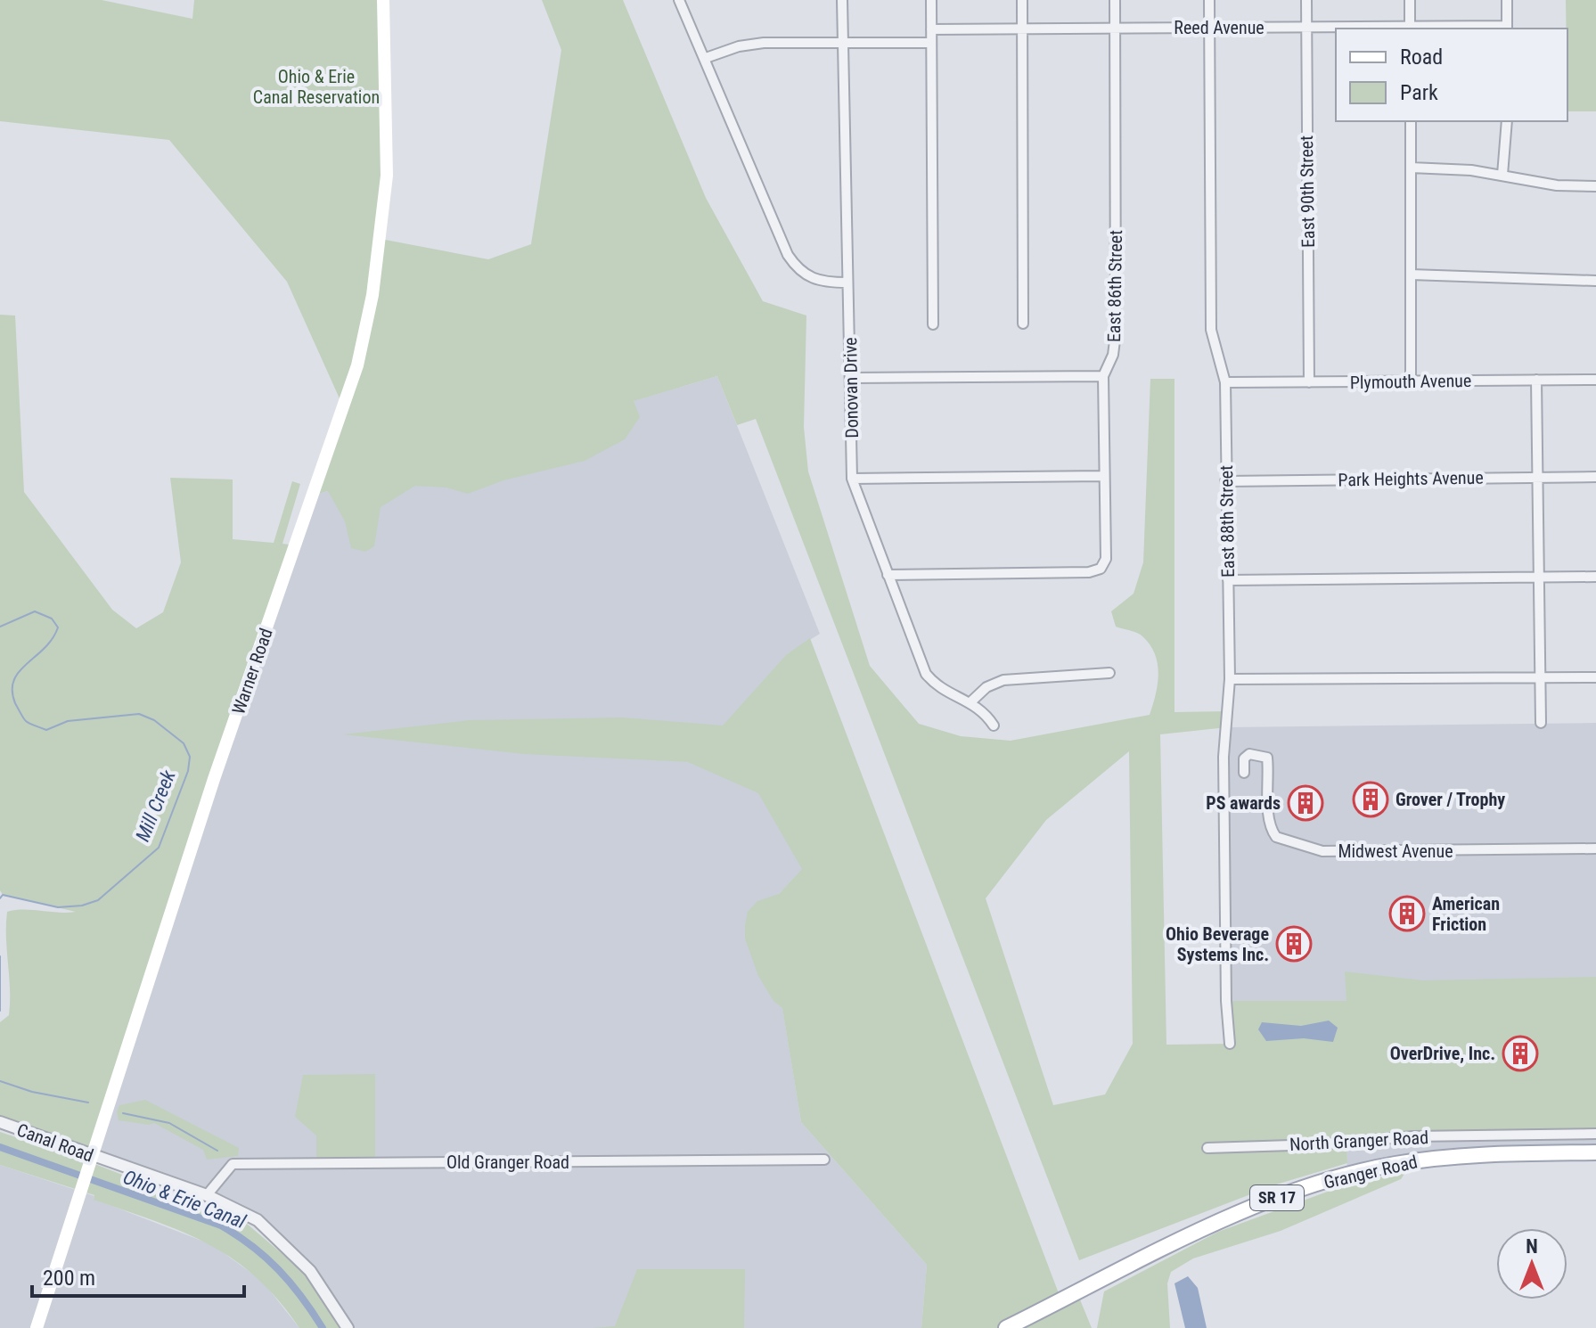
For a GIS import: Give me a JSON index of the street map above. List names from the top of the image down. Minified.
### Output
{"streets":{"main road":["Warner Road","Granger Road","SR 17"],"street":["Reed Avenue","East 90th Street","East 86th Street","Plymouth Avenue","Donovan Drive","Park Heights Avenue","East 88th Street","Midwest Avenue","North Granger Road","Canal Road","Old Granger Road"]},"crossings":[["Reed Avenue","East 90th Street"],["Reed Avenue","East 86th Street"],["Reed Avenue","East 88th Street"],["East 90th Street","Plymouth Avenue"],["East 86th Street","Donovan Drive"],["Plymouth Avenue","East 88th Street"],["Park Heights Avenue","East 88th Street"],["Warner Road","Canal Road"],["Canal Road","Old Granger Road"]],"water":["Mill Creek","Ohio & Erie Canal"],"parks":["Ohio & Erie Canal Reservation"],"places":{"building":["Grover / Trophy","PS awards","American Friction","Ohio Beverage Systems Inc.","OverDrive, Inc."]},"legend":["Road","Park"],"scale_bar":"200 m","north":"top"}
